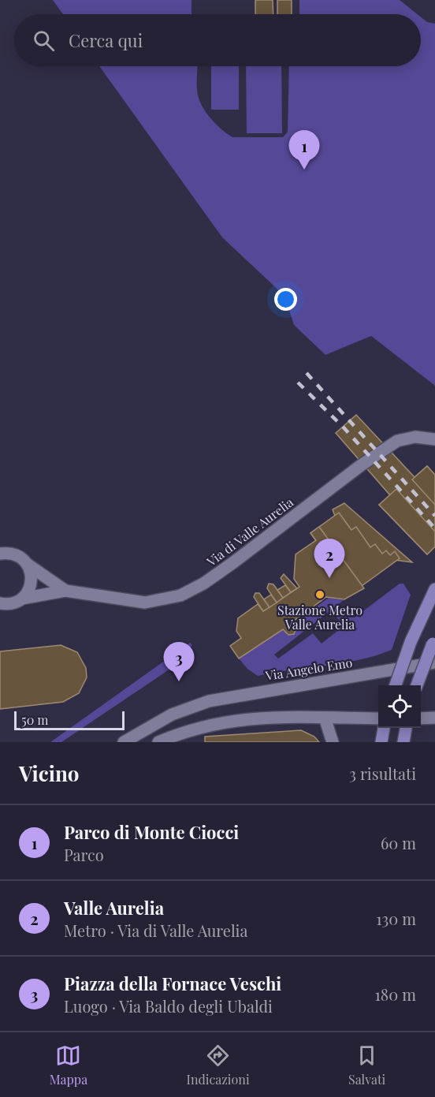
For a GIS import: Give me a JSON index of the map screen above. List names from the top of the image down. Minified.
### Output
{"streets":{"street":["Via di Valle Aurelia","Via Angelo Emo"]},"places":["Stazione Metro Valle Aurelia"],"scale_bar":"50 m","page":{"search":"Cerca qui","pins":["1","2","3"],"scale":"50 m","heading":["Vicino","3 risultati"],"list":[{"mark":"1","name":"Parco di Monte Ciocci","note":"Parco","value":"60 m"},{"mark":"2","name":"Valle Aurelia","note":"Metro · Via di Valle Aurelia","value":"130 m"},{"mark":"3","name":"Piazza della Fornace Veschi","note":"Luogo · Via Baldo degli Ubaldi","value":"180 m"}],"nav":["Mappa","Indicazioni","Salvati"]}}
